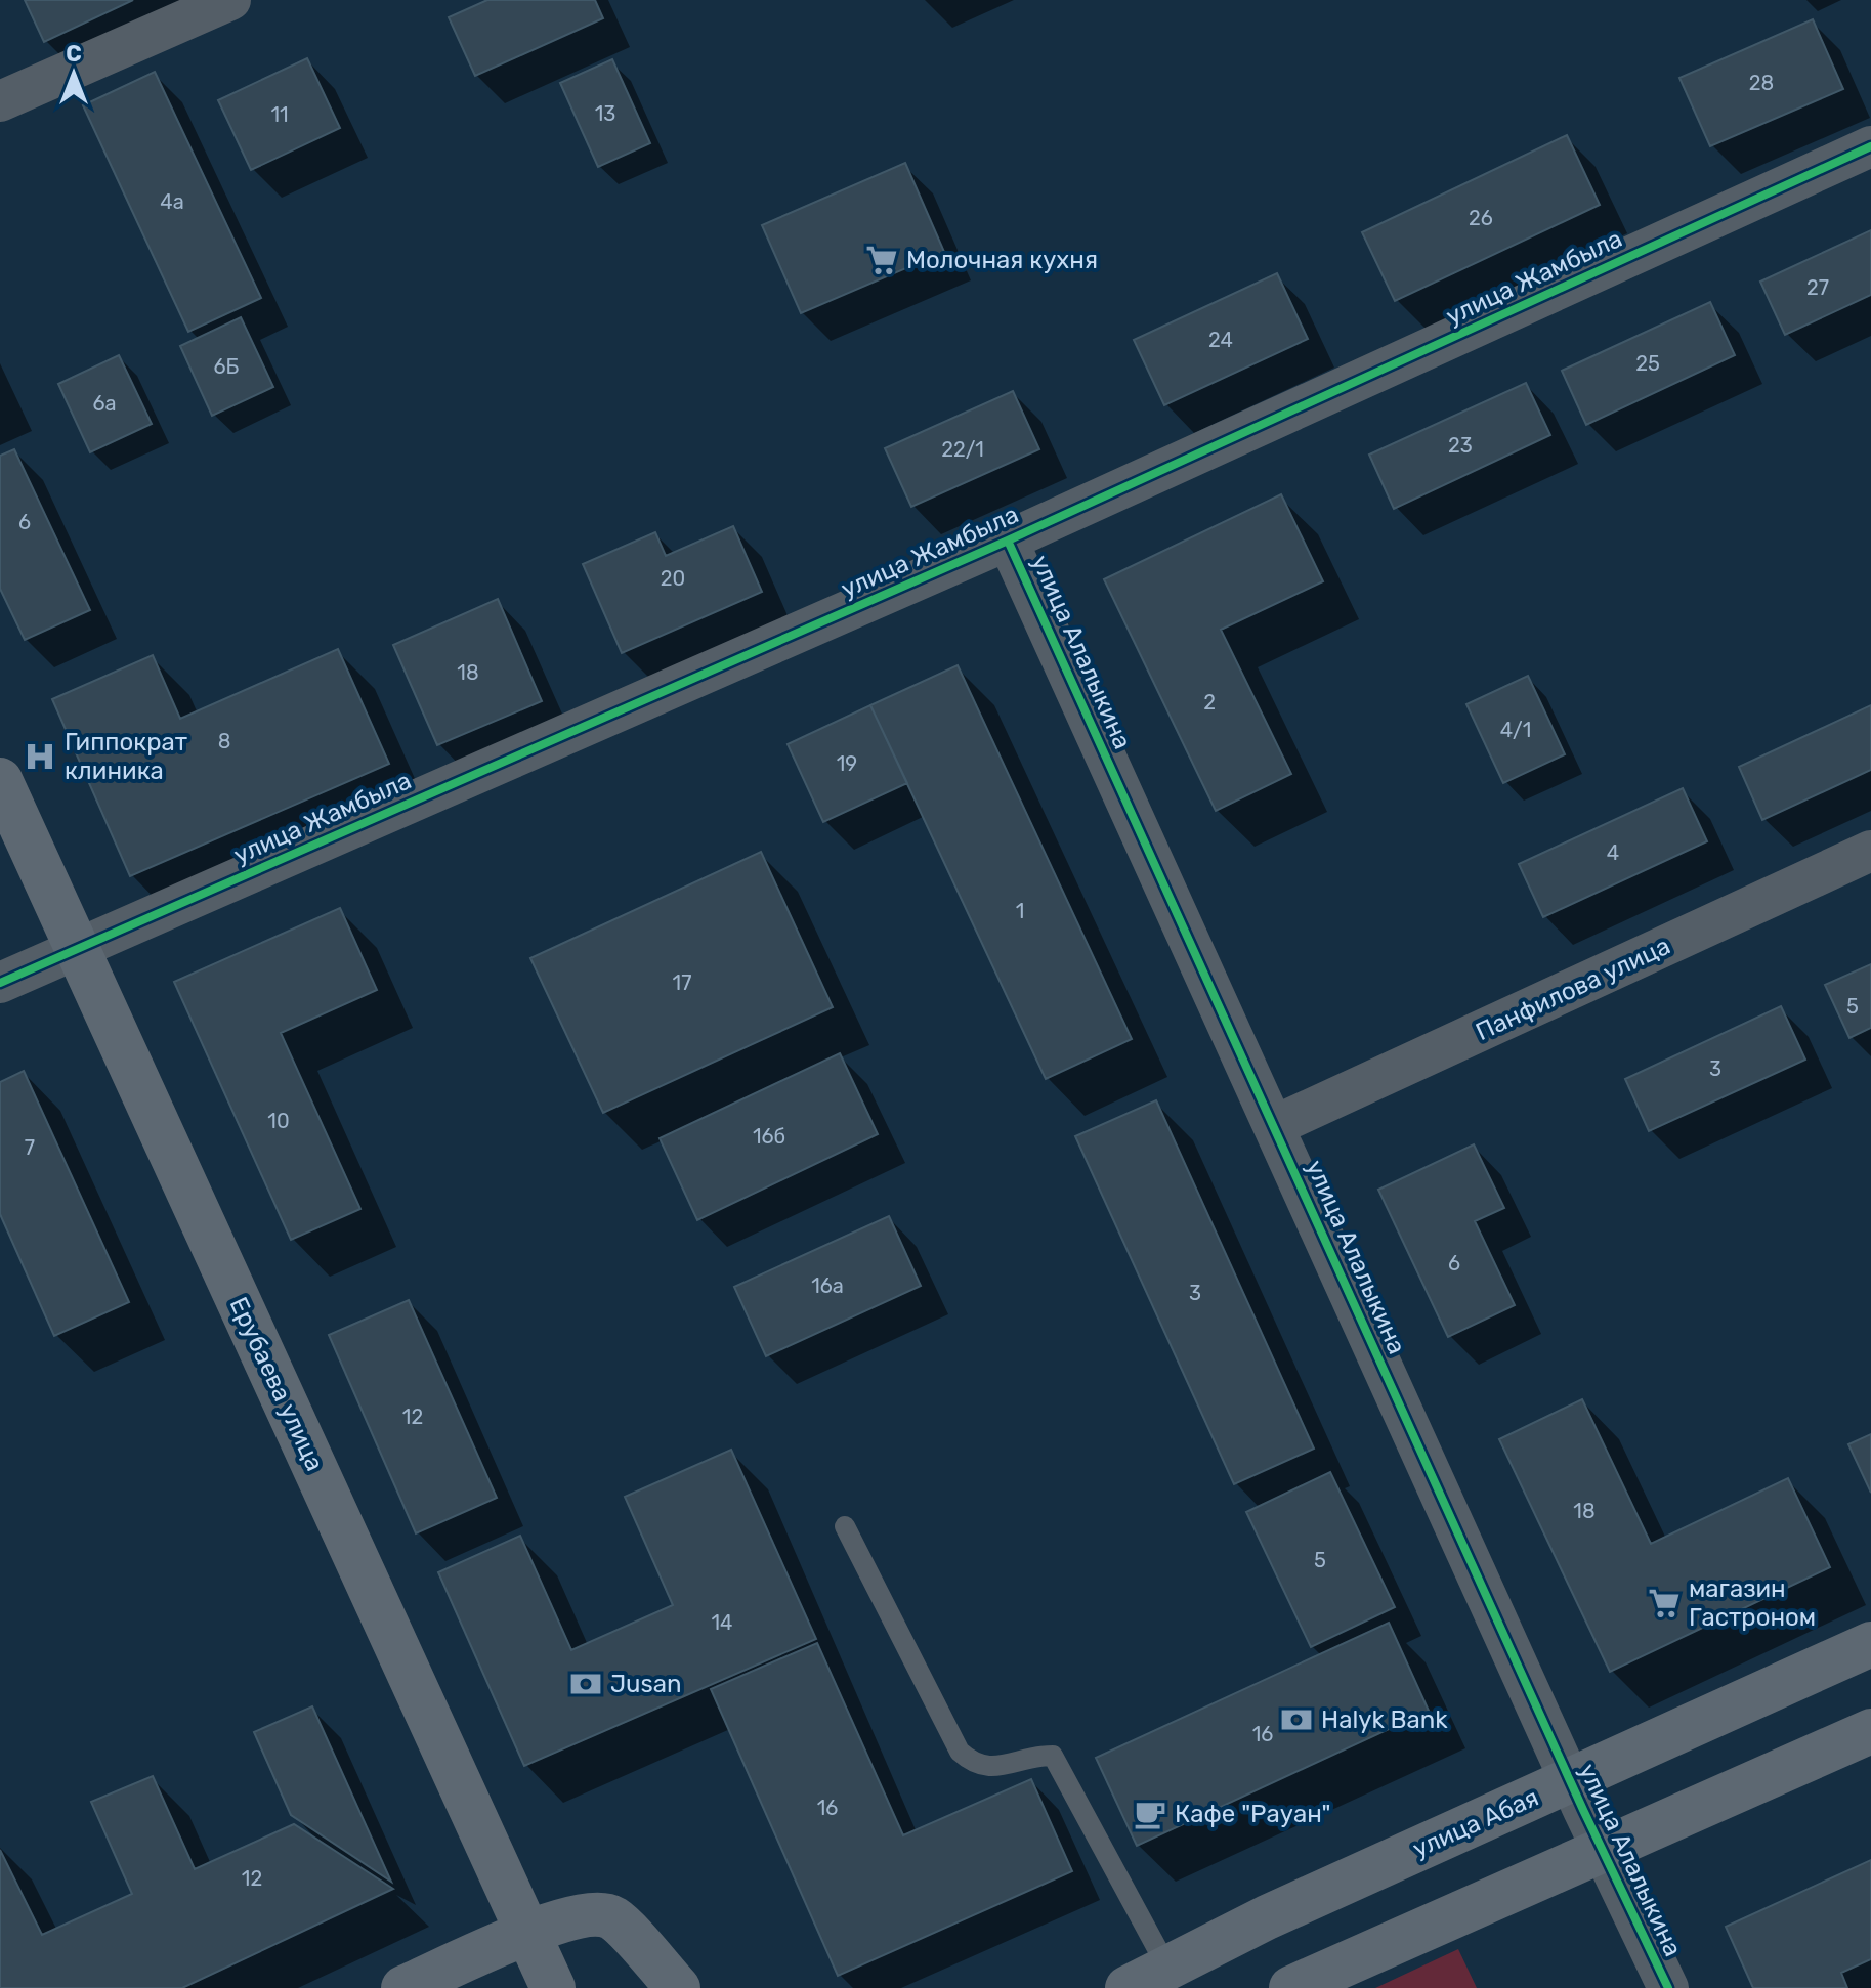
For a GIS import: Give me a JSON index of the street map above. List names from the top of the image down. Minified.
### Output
{"streets":{"main road":["Ерубаева улица","улица Абая"],"street":["улица Жамбыла","улица Алалыкина","Панфилова улица"]},"crossings":[["улица Жамбыла","улица Алалыкина"],["улица Жамбыла","Ерубаева улица"],["улица Алалыкина","Панфилова улица"],["улица Алалыкина","улица Абая"]],"places":{"supermarket":["Молочная кухня","магазин Гастроном"],"hospital":["Гиппократ клиника"],"bank":["Jusan","Halyk Bank"],"cafe":["Кафе \"Рауан\""]},"house_numbers":["28","13","11","4а","26","27","24","25","6Б","6а","23","22/1","6","20","18","2","4/1","8","19","4","1","17","5","3","10","16б","7","6","16а","3","12","18","5","14","16","16","12"],"north":"top"}
